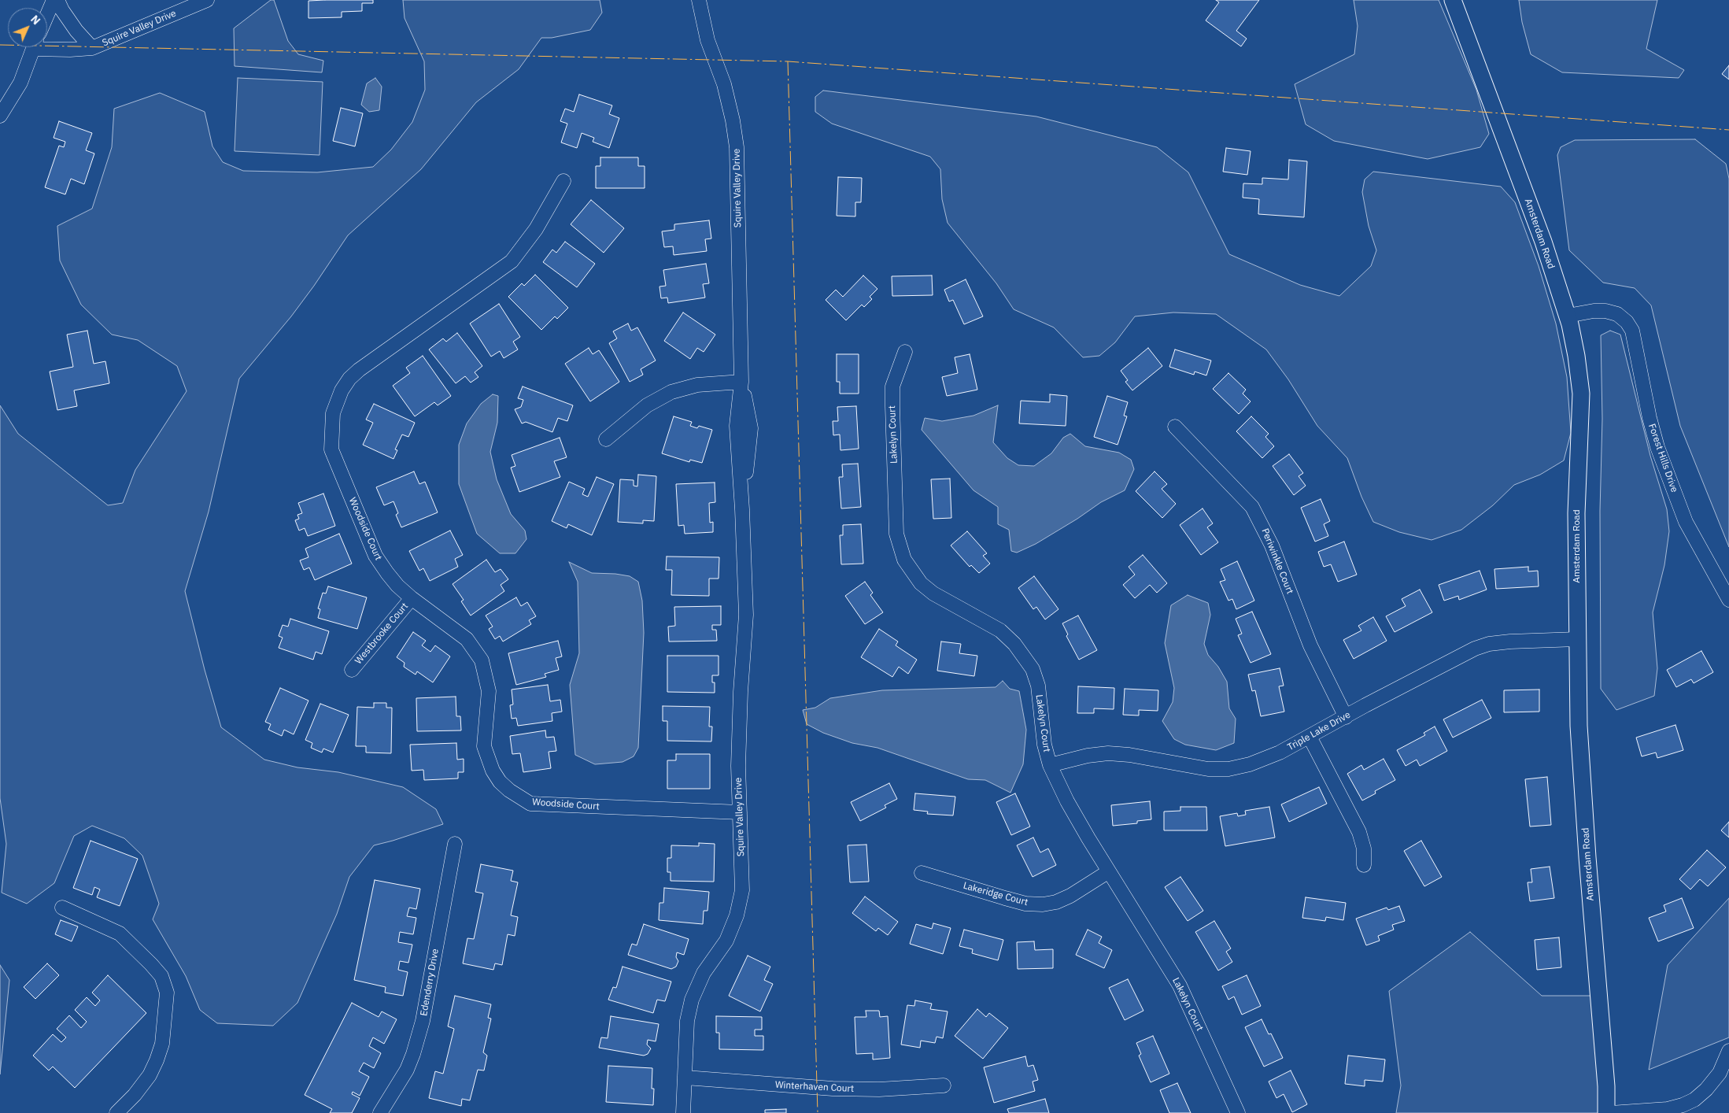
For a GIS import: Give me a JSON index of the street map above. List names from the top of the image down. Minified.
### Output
{"streets":{"street":["Squire Valley Drive","Amsterdam Road","Lakelyn Court","Forest Hills Drive","Woodside Court","Periwinkle Court","Westbrooke Court","Triple Lake Drive","Lakeridge Court","Edenderry Drive","Winterhaven Court"]},"crossings":[["Squire Valley Drive","Woodside Court"],["Squire Valley Drive","Winterhaven Court"],["Amsterdam Road","Forest Hills Drive"],["Amsterdam Road","Triple Lake Drive"],["Lakelyn Court","Triple Lake Drive"],["Lakelyn Court","Lakeridge Court"],["Woodside Court","Westbrooke Court"],["Periwinkle Court","Triple Lake Drive"]],"north":"top right"}
